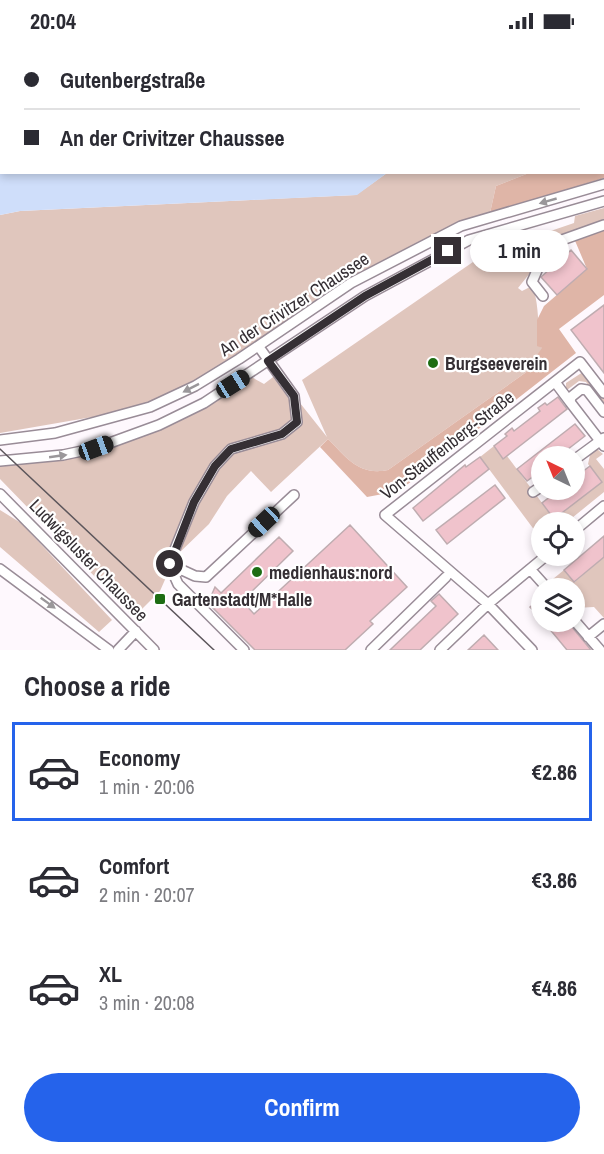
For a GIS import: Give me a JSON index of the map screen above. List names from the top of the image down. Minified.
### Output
{"streets":{"street":["An der Crivitzer Chaussee","Von-Stauffenberg-Straße","Ludwigsluster Chaussee"]},"places":{"other":["Burgseeverein","medienhaus:nord"],"transit":["Gartenstadt/M*Halle"]},"north":"top left","page":{"status":"20:04","banner":["Gutenbergstraße","An der Crivitzer Chaussee"],"bubble":"1 min","heading":"Choose a ride","list":[{"name":"Economy","note":"1 min · 20:06","value":"€2.86"},{"name":"Comfort","note":"2 min · 20:07","value":"€3.86"},{"name":"XL","note":"3 min · 20:08","value":"€4.86"}],"buttons":"Confirm"}}
